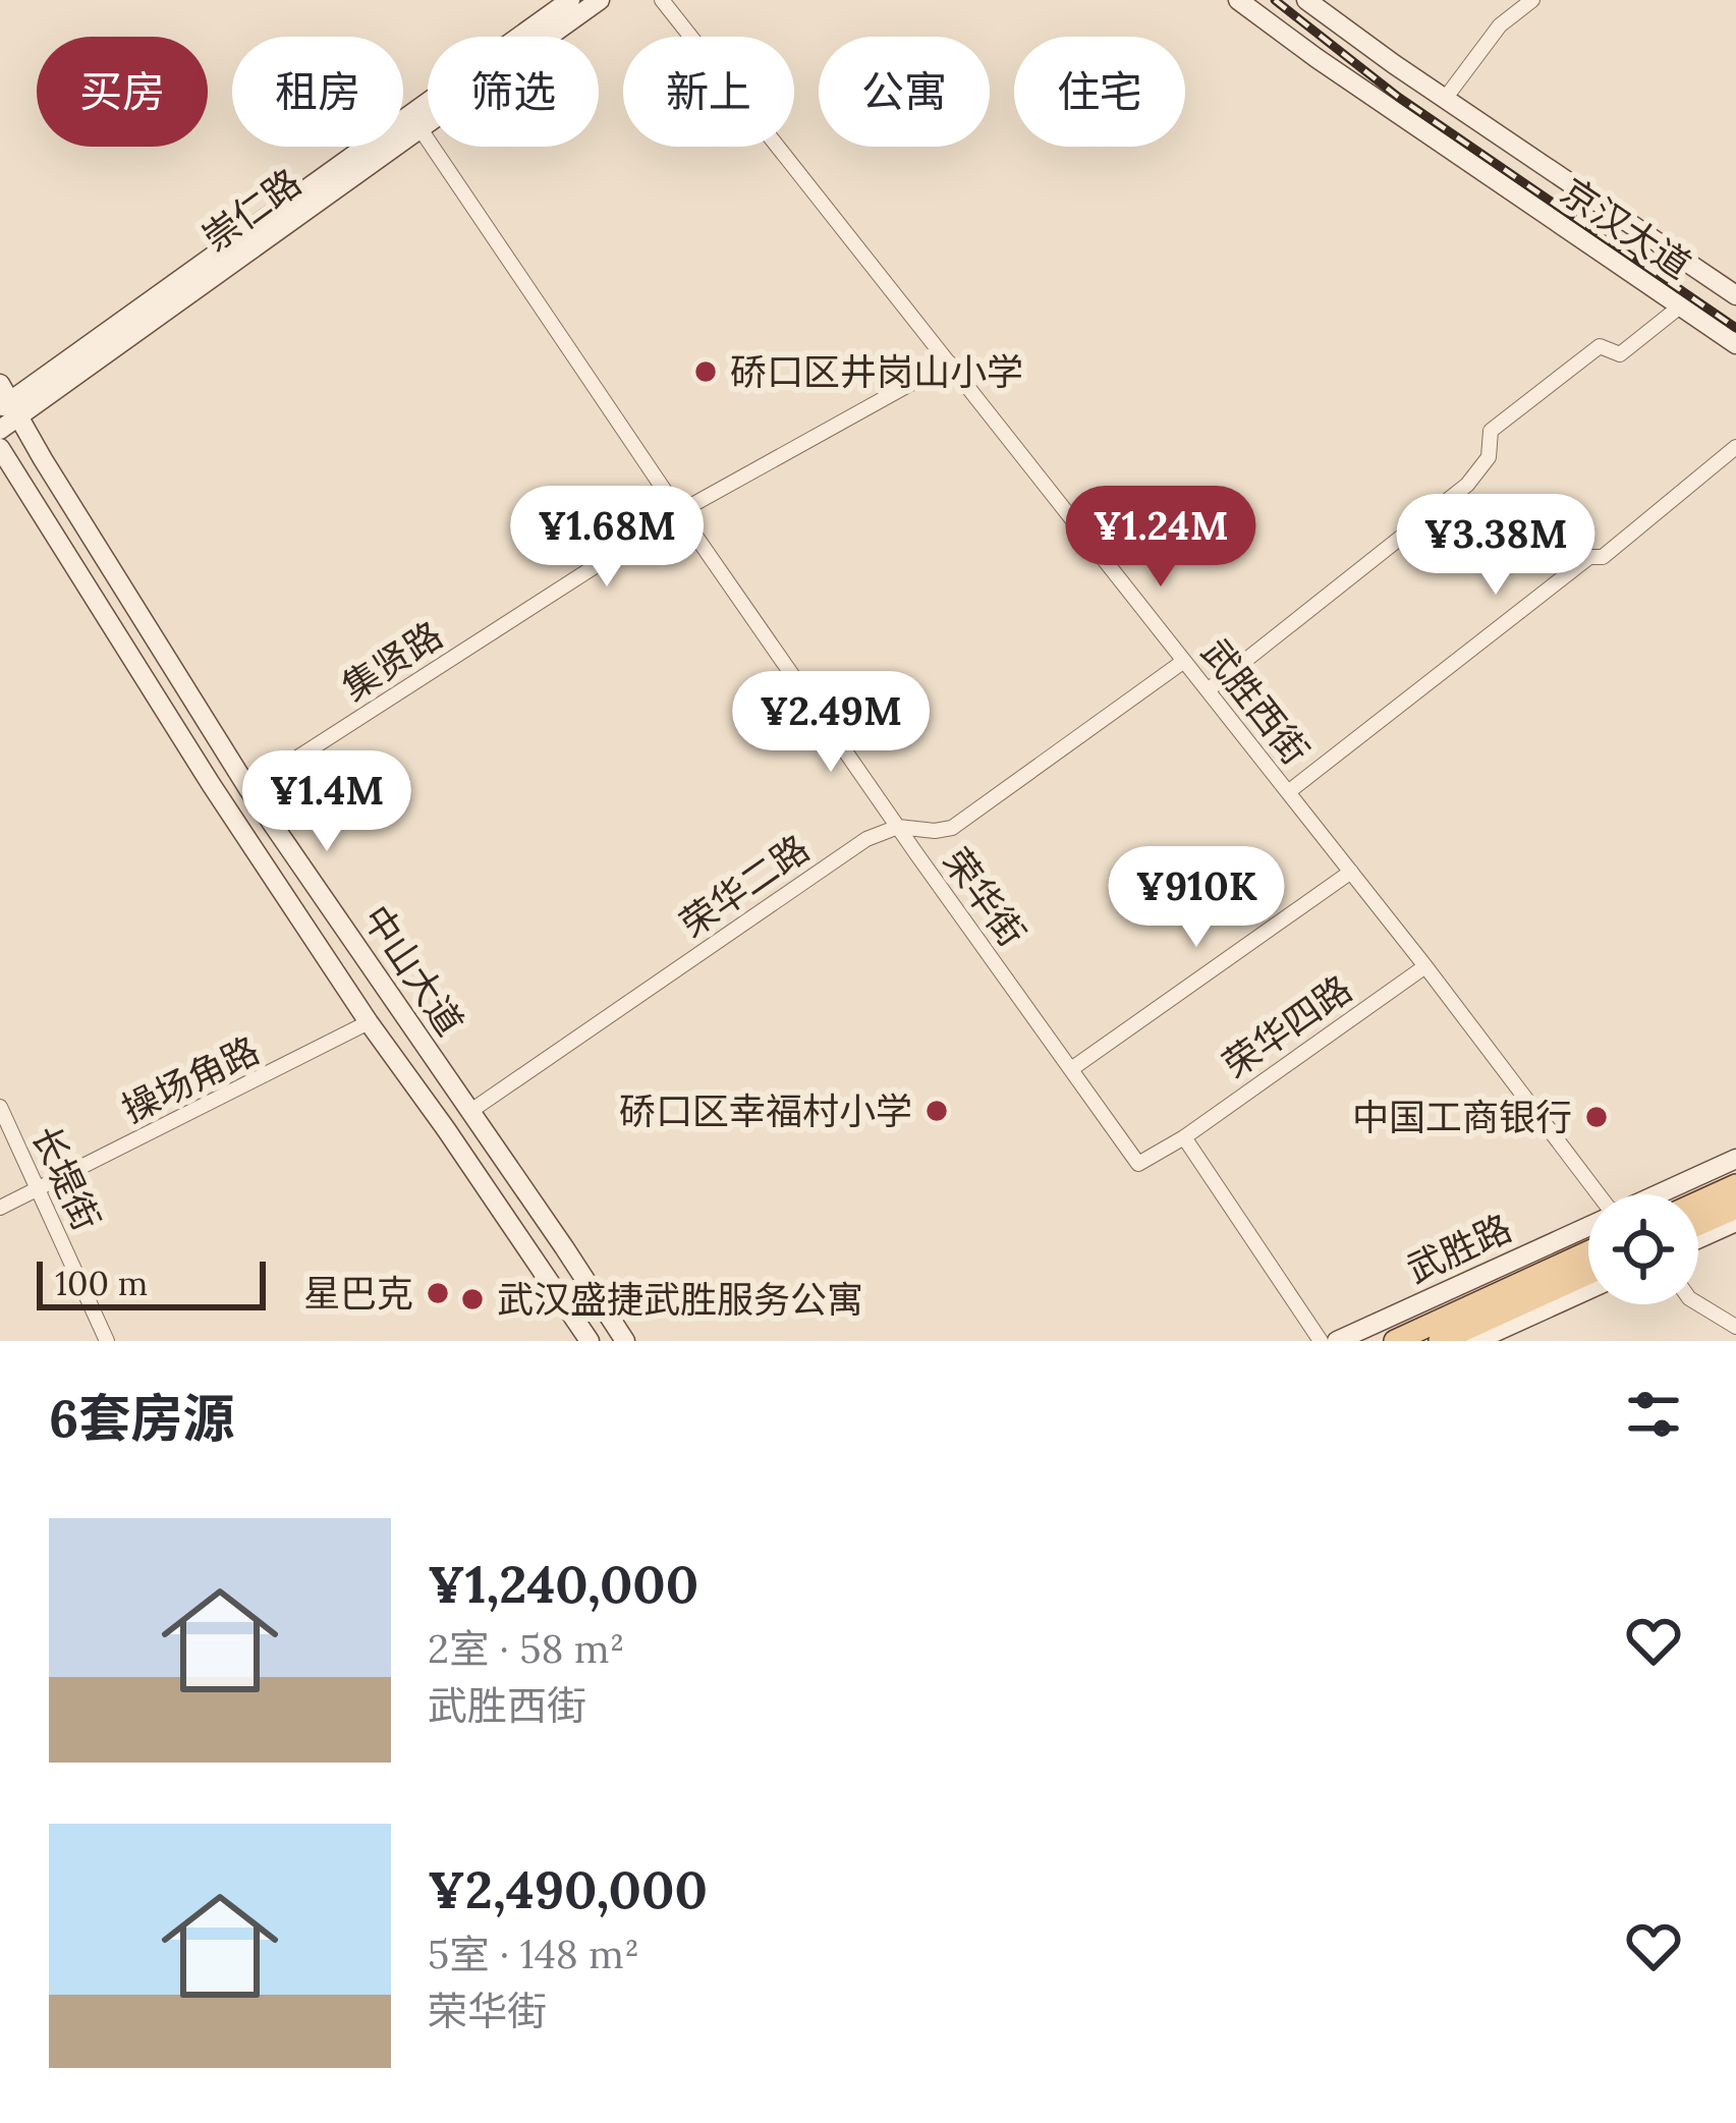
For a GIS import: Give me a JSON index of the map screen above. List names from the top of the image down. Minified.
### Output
{"streets":{"main road":["崇仁路","京汉大道","中山大道","武胜路"],"street":["集贤路","武胜西街","荣华二路","荣华街","荣华四路","操场角路","长堤街"]},"crossings":[["崇仁路","荣华街"],["崇仁路","中山大道"],["集贤路","武胜西街"],["集贤路","荣华街"],["集贤路","中山大道"],["武胜西街","荣华二路"],["武胜西街","荣华四路"],["荣华二路","荣华街"],["荣华二路","中山大道"],["荣华街","荣华四路"],["中山大道","操场角路"],["操场角路","长堤街"]],"places":["硚口区井岗山小学","硚口区幸福村小学","中国工商银行","星巴克","武汉盛捷武胜服务公寓"],"scale_bar":"100 m","page":{"chip":["买房","租房","筛选","新上","公寓","住宅"],"price":["¥1.68M","¥1.24M","¥3.38M","¥2.49M","¥1.4M","¥910K"],"scale":"100 m","heading":"6套房源","list":[{"name":"¥1,240,000","note":"2室 · 58 m² · 武胜西街"},{"name":"¥2,490,000","note":"5室 · 148 m² · 荣华街"}]}}
